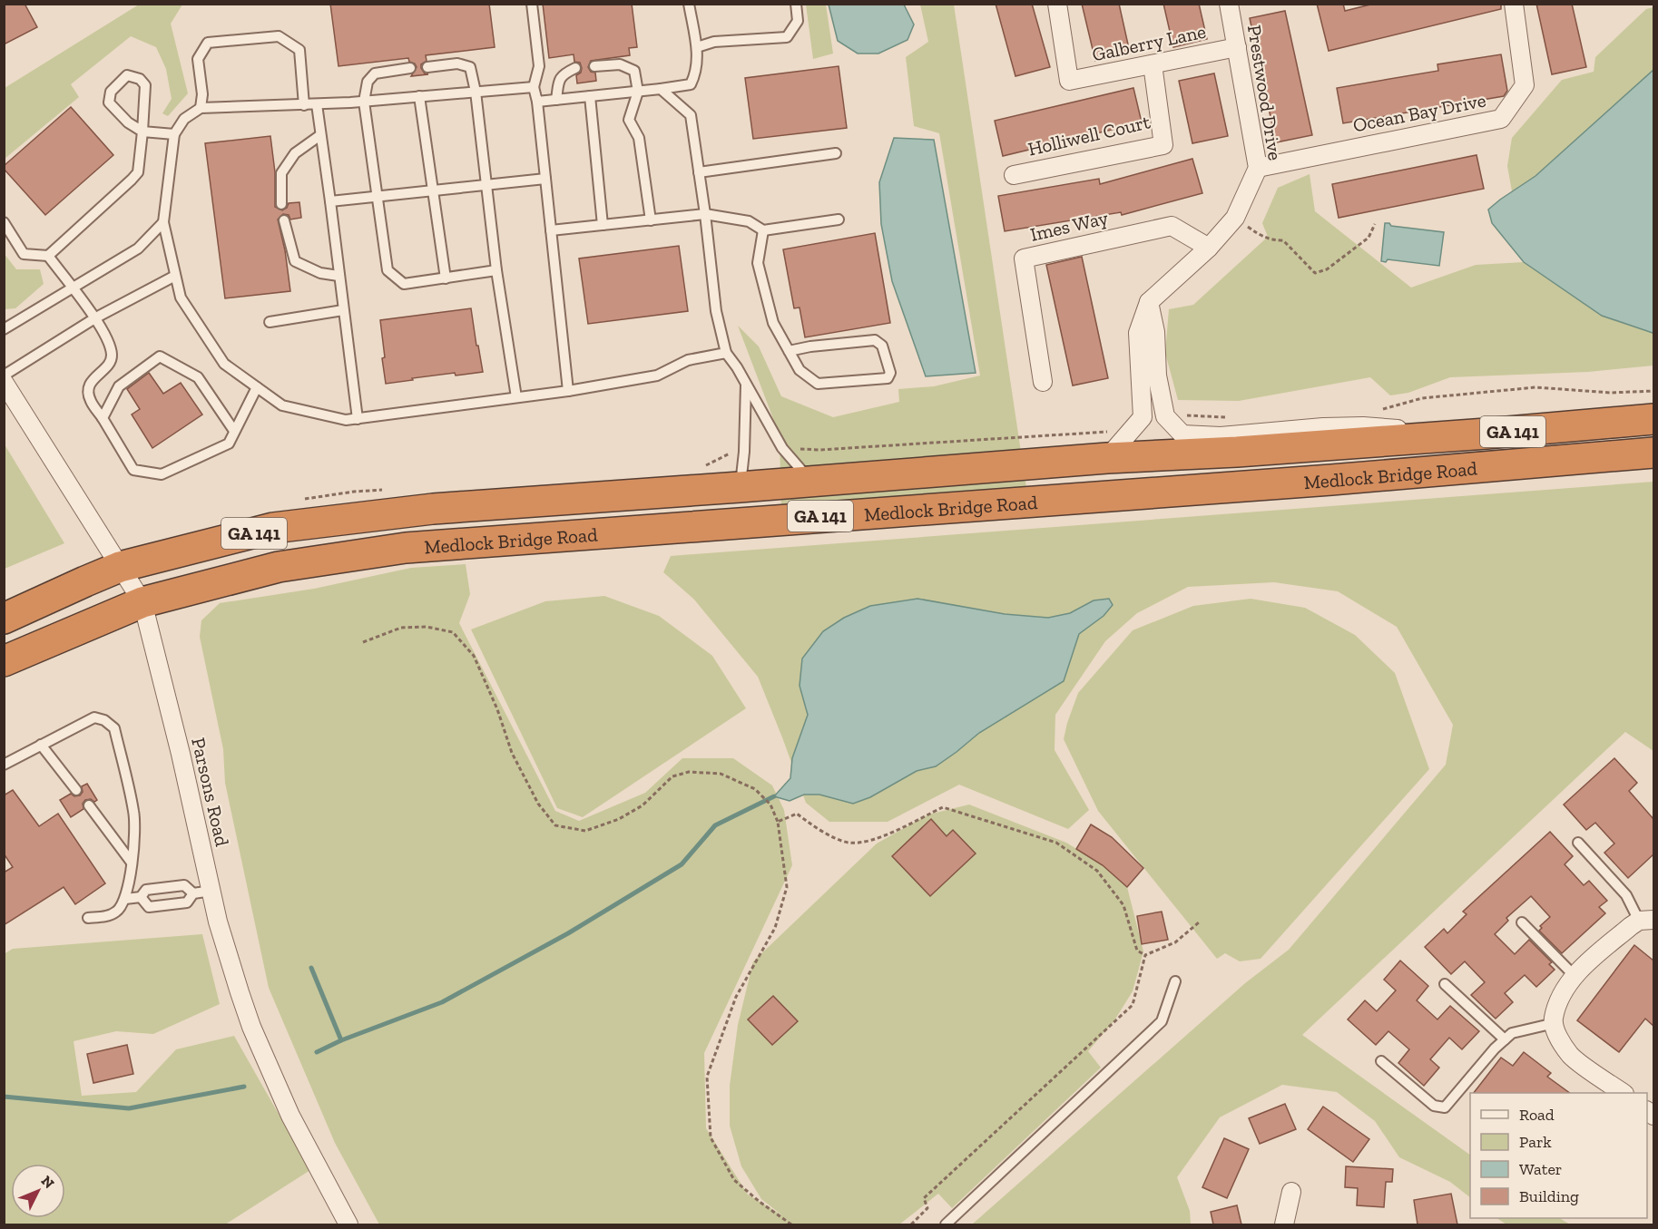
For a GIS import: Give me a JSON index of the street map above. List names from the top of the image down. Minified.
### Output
{"streets":{"highway":["GA 141","Medlock Bridge Road"],"street":["Galberry Lane","Prestwood Drive","Ocean Bay Drive","Holliwell Court","Imes Way","Parsons Road"]},"crossings":[["Galberry Lane","Prestwood Drive"],["Galberry Lane","Holliwell Court"],["Prestwood Drive","Ocean Bay Drive"],["Prestwood Drive","Imes Way"],["Prestwood Drive","Medlock Bridge Road"],["Medlock Bridge Road","Parsons Road"]],"legend":["Road","Park","Water","Building"],"north":"top right"}
